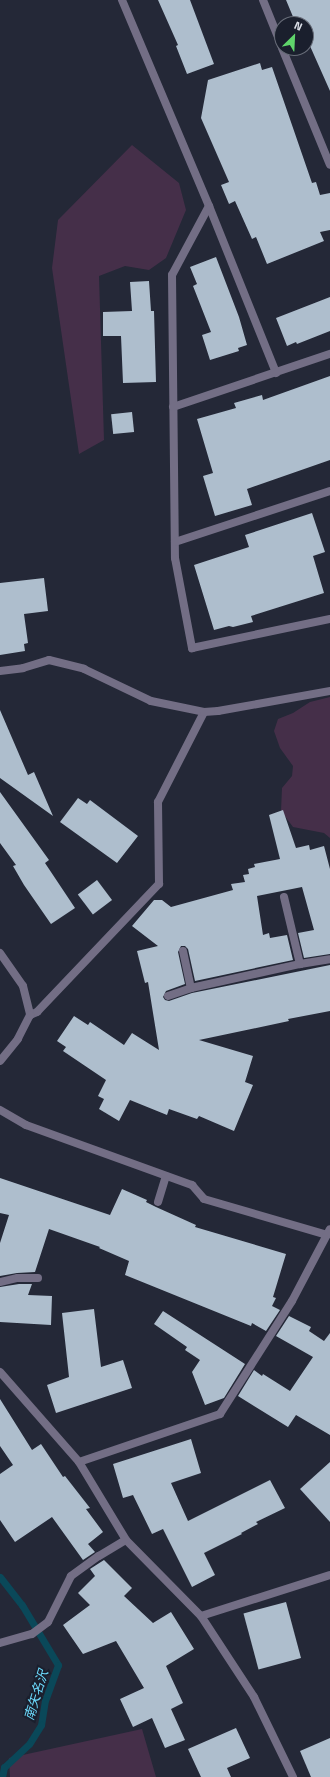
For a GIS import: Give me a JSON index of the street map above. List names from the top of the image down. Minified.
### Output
{"water":["南矢名沢"],"north":"top right"}
